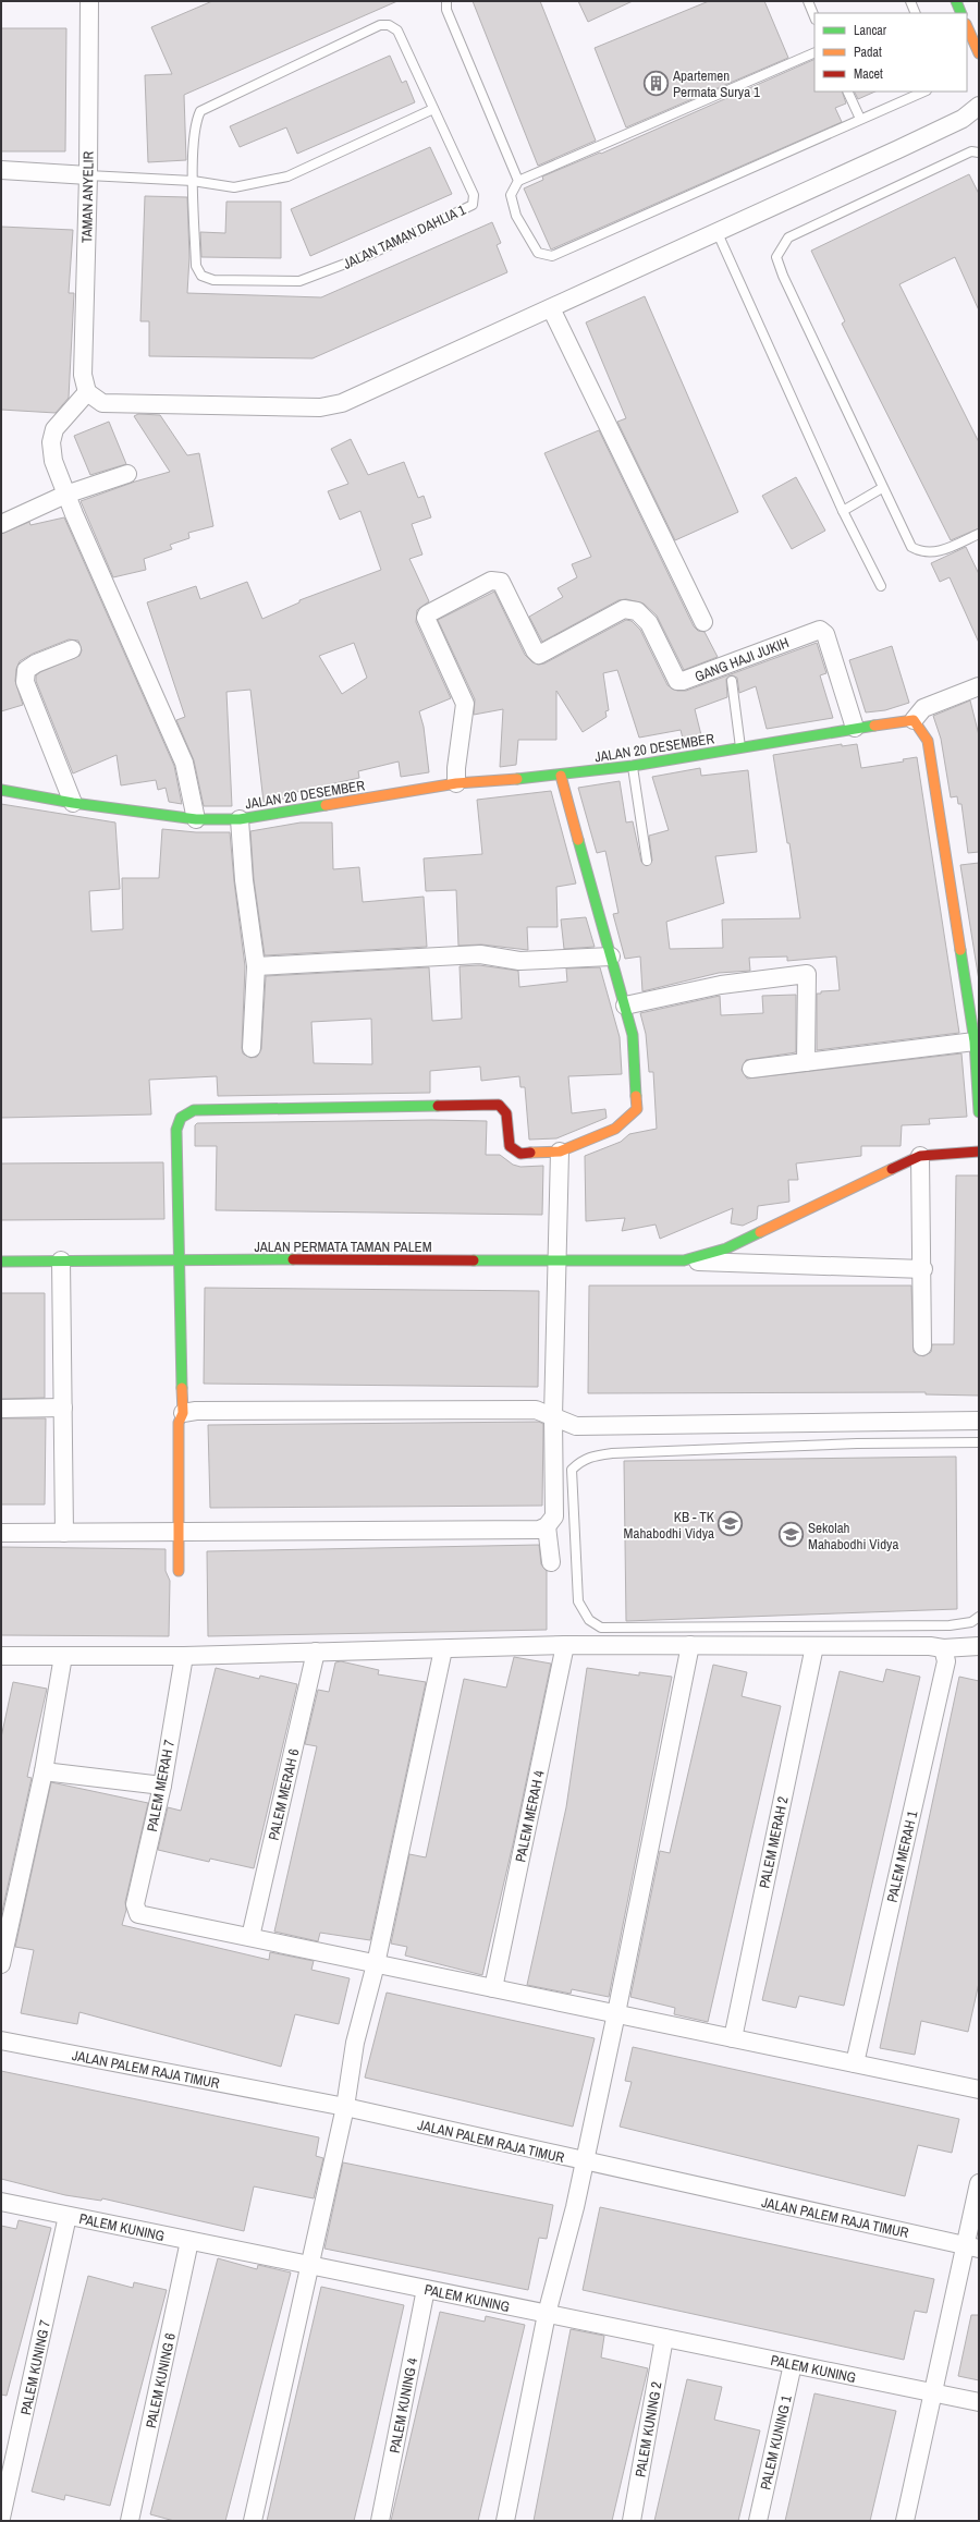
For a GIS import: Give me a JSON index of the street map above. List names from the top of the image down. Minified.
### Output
{"streets":{"street":["TAMAN ANYELIR","GANG HAJI JUKIH","JALAN 20 DESEMBER","JALAN PERMATA TAMAN PALEM","PALEM MERAH 7","PALEM MERAH 6","PALEM MERAH 4","PALEM MERAH 2","PALEM MERAH 1","JALAN PALEM RAJA TIMUR","PALEM KUNING","PALEM KUNING 7","PALEM KUNING 6","PALEM KUNING 4","PALEM KUNING 2","PALEM KUNING 1"],"lane":["JALAN TAMAN DAHLIA 1"]},"crossings":[["GANG HAJI JUKIH","JALAN 20 DESEMBER"],["PALEM MERAH 7","PALEM MERAH 6"],["PALEM KUNING","PALEM KUNING 7"],["PALEM KUNING","PALEM KUNING 6"],["PALEM KUNING","PALEM KUNING 4"],["PALEM KUNING","PALEM KUNING 2"],["PALEM KUNING","PALEM KUNING 1"]],"places":{"building":["Apartemen Permata Surya 1"],"school or university":["KB - TK Mahabodhi Vidya","Sekolah Mahabodhi Vidya"]},"legend":["Lancar","Padat","Macet"]}
